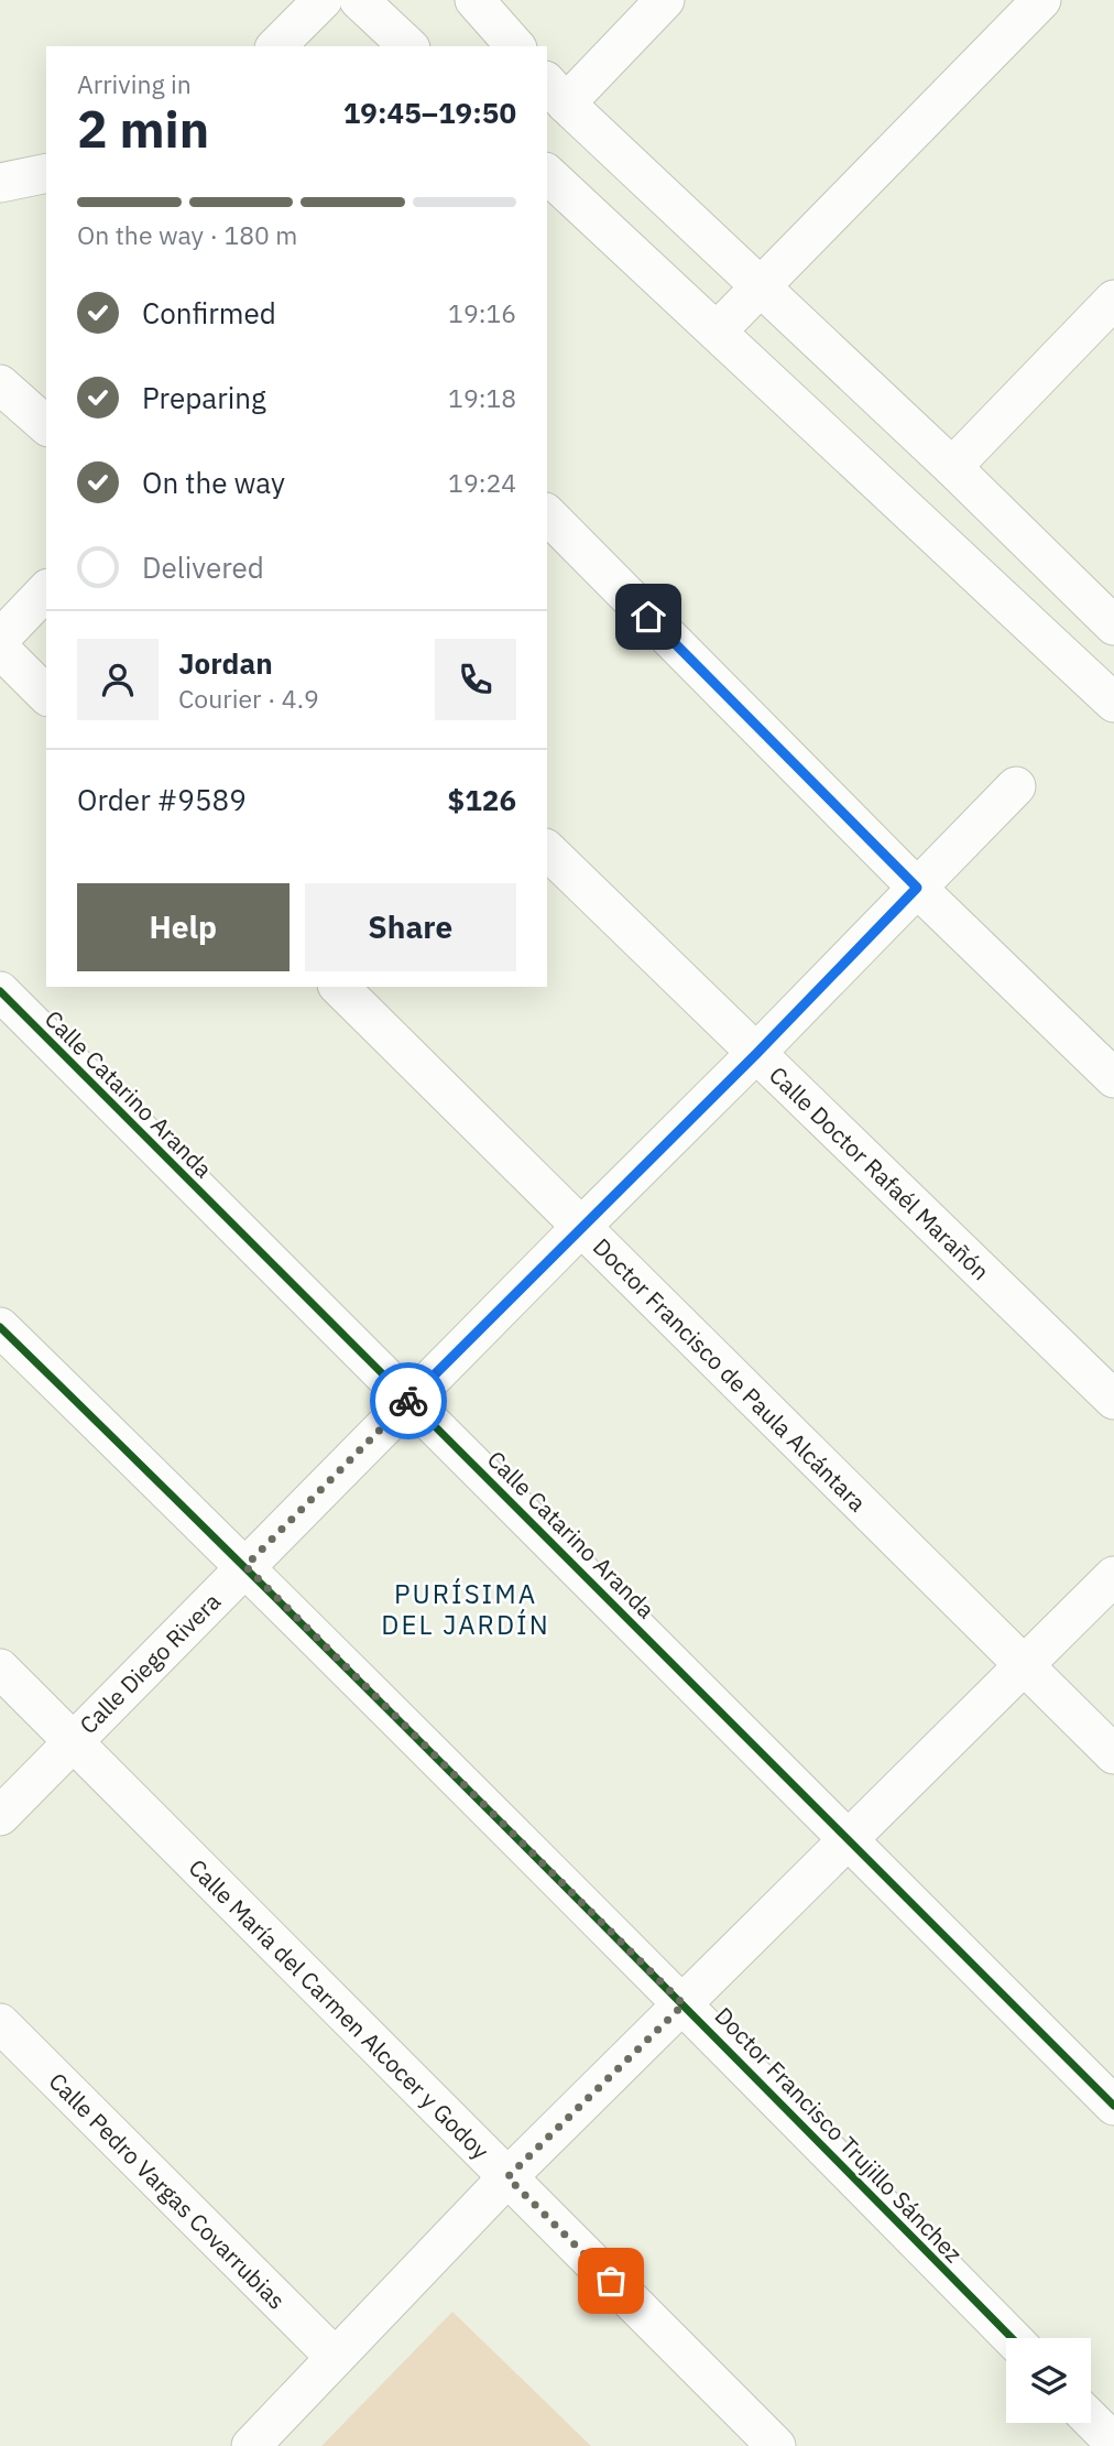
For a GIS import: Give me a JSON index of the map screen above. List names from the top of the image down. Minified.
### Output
{"streets":{"street":["Calle Catarino Aranda","Calle Doctor Rafaél Marañón","Doctor Francisco de Paula Alcántara","Calle Diego Rivera","Calle María del Carmen Alcocer y Godoy","Doctor Francisco Trujillo Sánchez","Calle Pedro Vargas Covarrubias"]},"crossings":[["Calle Catarino Aranda","Calle Diego Rivera"],["Calle Doctor Rafaél Marañón","Calle Diego Rivera"],["Doctor Francisco de Paula Alcántara","Calle Diego Rivera"],["Calle Diego Rivera","Calle María del Carmen Alcocer y Godoy"],["Calle Diego Rivera","Doctor Francisco Trujillo Sánchez"]],"districts":["PURÍSIMA DEL JARDÍN"],"page":{"heading":["2 min","Arriving in","19:45–19:50"],"panel":["Jordan","Courier · 4.9","Order #9589","$126"],"bar":"On the way · 180 m","list":[["Confirmed","19:16"],["Preparing","19:18"],["On the way","19:24"],"Delivered"],"buttons":["Help","Share"]}}
